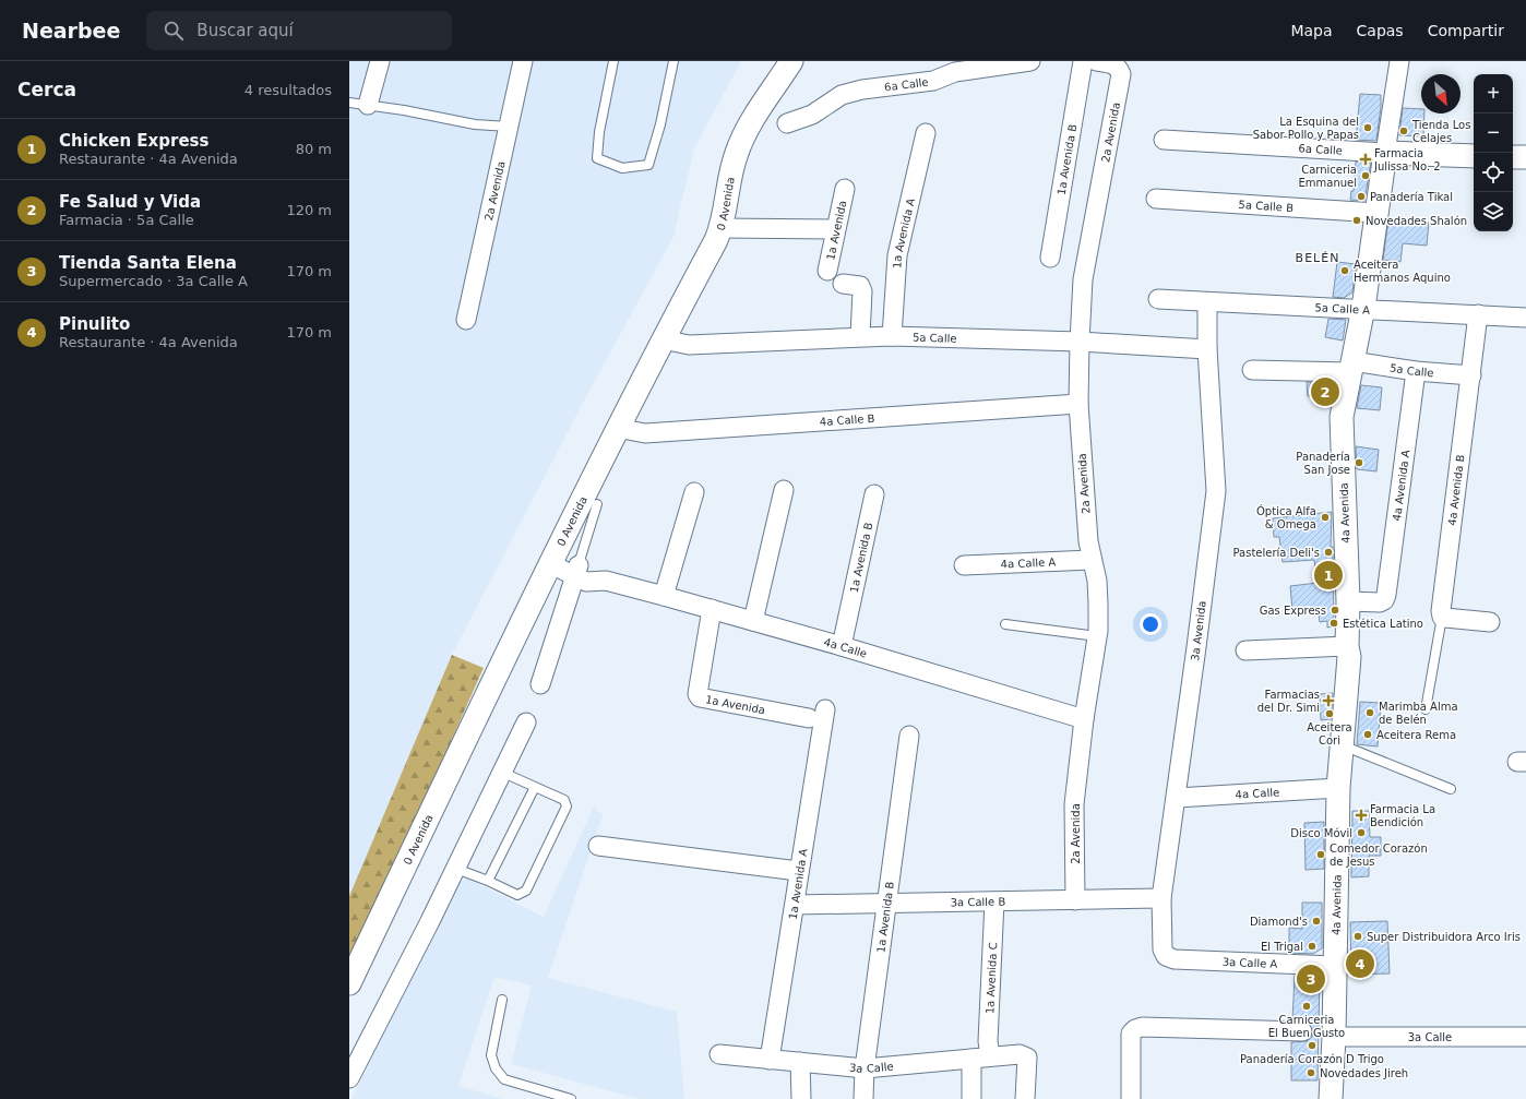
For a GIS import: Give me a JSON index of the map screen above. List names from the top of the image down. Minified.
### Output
{"streets":{"street":["6a Calle","2a Avenida","1a Avenida B","0 Avenida","5a Calle B","1a Avenida","1a Avenida A","5a Calle A","5a Calle","4a Calle B","4a Avenida A","4a Avenida B","4a Avenida","4a Calle A","3a Avenida","4a Calle","3a Calle B","3a Calle A","1a Avenida C","3a Calle"]},"crossings":[["6a Calle","4a Avenida"],["2a Avenida","5a Calle"],["2a Avenida","4a Calle B"],["2a Avenida","4a Calle A"],["2a Avenida","4a Calle"],["2a Avenida","3a Calle B"],["1a Avenida B","4a Calle"],["1a Avenida B","3a Calle B"],["1a Avenida B","3a Calle"],["0 Avenida","5a Calle"],["0 Avenida","4a Calle B"],["0 Avenida","4a Calle"],["5a Calle B","4a Avenida"],["1a Avenida","4a Calle"],["1a Avenida A","5a Calle"],["1a Avenida A","3a Calle B"],["1a Avenida A","3a Calle"],["5a Calle A","4a Avenida B"],["5a Calle A","4a Avenida"],["5a Calle A","3a Avenida"],["5a Calle","4a Avenida A"],["5a Calle","4a Avenida B"],["5a Calle","4a Avenida"],["5a Calle","3a Avenida"],["4a Avenida A","4a Avenida"],["4a Avenida","4a Calle"],["4a Avenida","3a Calle A"],["4a Avenida","3a Calle"],["3a Avenida","4a Calle"],["3a Avenida","3a Calle B"],["3a Avenida","3a Calle A"],["3a Calle B","1a Avenida C"],["1a Avenida C","3a Calle"]],"districts":["BELÉN"],"places":{"other":["La Esquina del Sabor Pollo y Papas","Tienda Los Celajes","Carniceria Emmanuel","Panadería Tikal","Novedades Shalón","Aceitera Hermanos Aquino","Panadería San Jose","Óptica Alfa & Omega","Pastelería Deli's","Gas Express","Estética Latino","Marimba Alma de Belén","Aceitera Cori","Aceitera Rema","Disco Móvil","Comedor Corazón de Jesus","Diamond's","Super Distribuidora Arco Iris","El Trigal","Carniceria El Buen Gusto","Panadería Corazón D Trigo","Novedades Jireh"],"health":["Farmacia Julissa No. 2","Farmacias del Dr. Simi","Farmacia La Bendición"]},"north":"bottom right","page":{"header":"Nearbee","search":"Buscar aquí","nav":["Mapa","Capas","Compartir"],"heading":["Cerca","4 resultados"],"map_buttons":["+","−"],"list":[{"mark":"1","name":"Chicken Express","note":"Restaurante · 4a Avenida","value":"80 m"},{"mark":"2","name":"Fe Salud y Vida","note":"Farmacia · 5a Calle","value":"120 m"},{"mark":"3","name":"Tienda Santa Elena","note":"Supermercado · 3a Calle A","value":"170 m"},{"mark":"4","name":"Pinulito","note":"Restaurante · 4a Avenida","value":"170 m"}],"pins":["2","1","4","3"]}}
